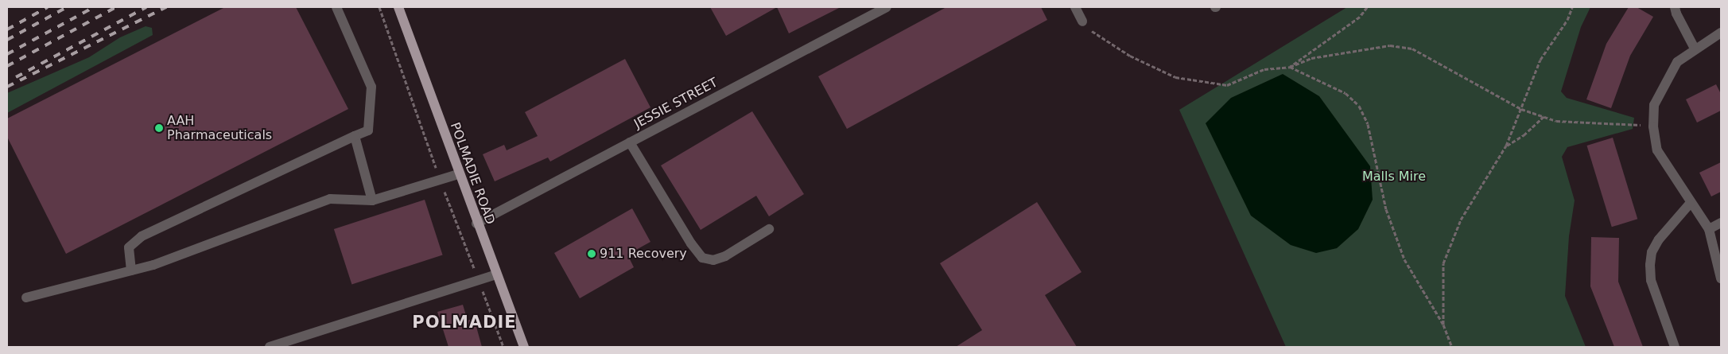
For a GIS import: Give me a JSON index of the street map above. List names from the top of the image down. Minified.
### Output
{"streets":{"main road":["POLMADIE ROAD"],"street":["JESSIE STREET"]},"crossings":[["JESSIE STREET","POLMADIE ROAD"]],"districts":["POLMADIE"],"parks":["Malls Mire"],"places":["AAH Pharmaceuticals","911 Recovery"]}
